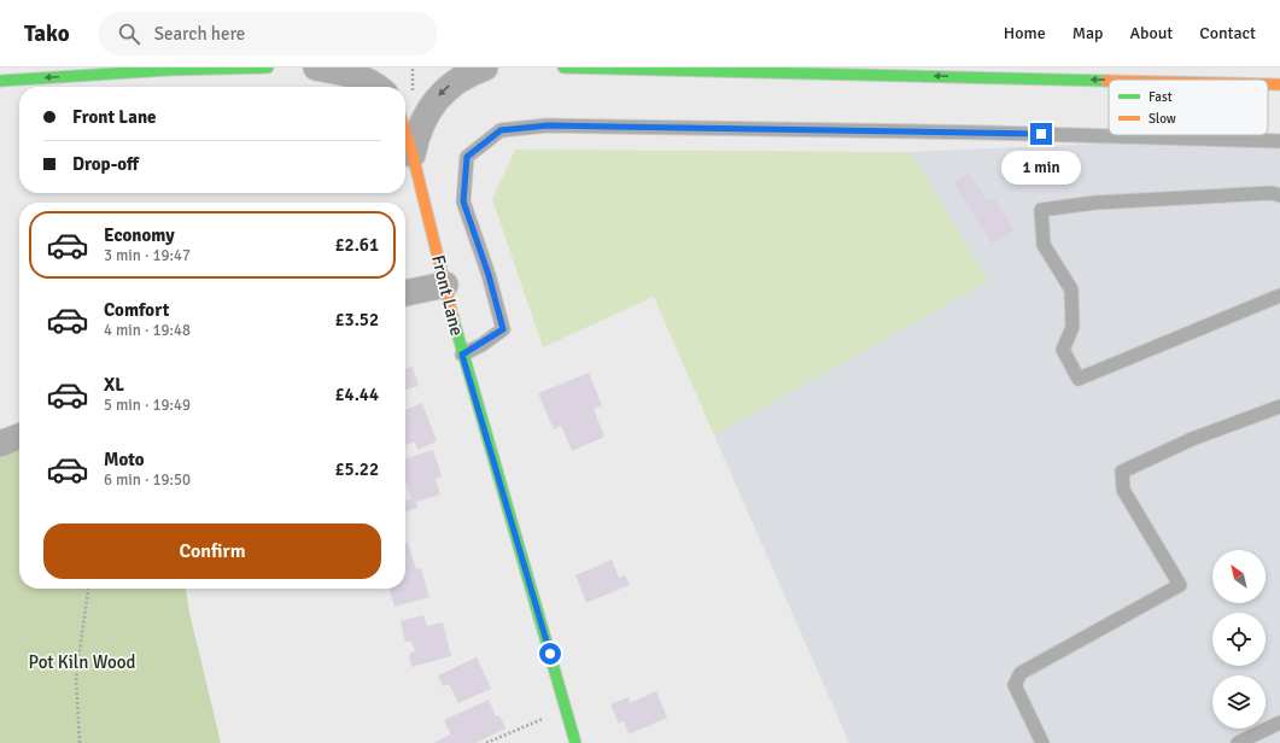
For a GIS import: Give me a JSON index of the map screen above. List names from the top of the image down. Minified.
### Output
{"streets":{"main road":["Front Lane"]},"parks":["Pot Kiln Wood"],"legend":["Fast","Slow"],"north":"top left","page":{"header":"Tako","search":"Search here","nav":["Home","Map","About","Contact"],"banner":["Front Lane","Drop-off"],"bubble":"1 min","list":[{"name":"Economy","note":"3 min · 19:47","value":"£2.61"},{"name":"Comfort","note":"4 min · 19:48","value":"£3.52"},{"name":"XL","note":"5 min · 19:49","value":"£4.44"},{"name":"Moto","note":"6 min · 19:50","value":"£5.22"}],"buttons":"Confirm"}}
